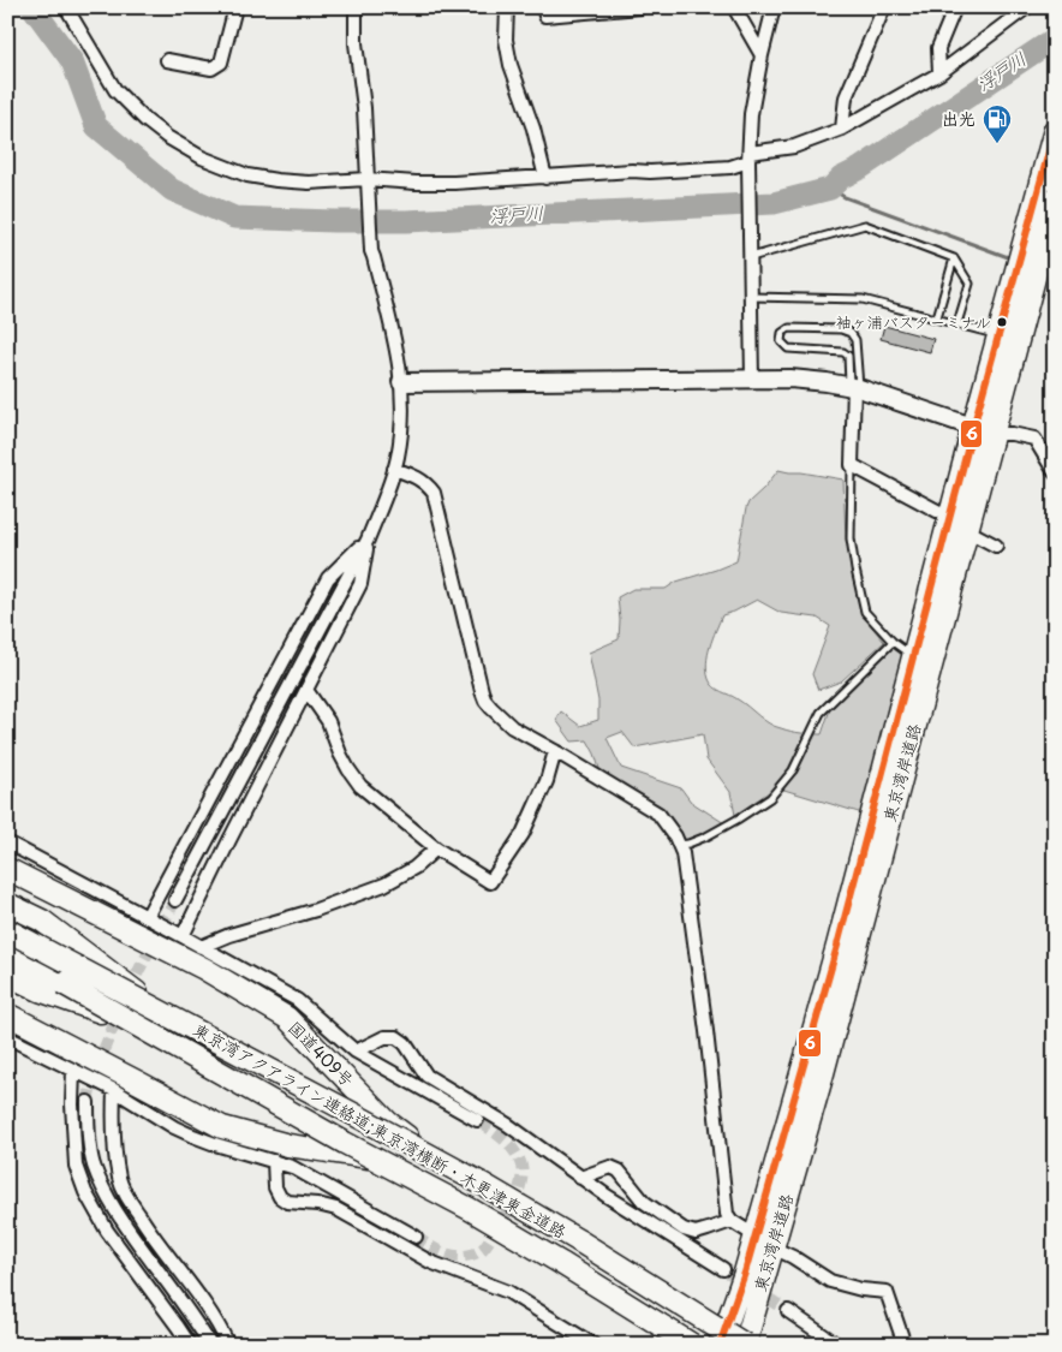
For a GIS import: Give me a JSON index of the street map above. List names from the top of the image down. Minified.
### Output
{"streets":{"highway":["東京湾岸道路","国道409号","東京湾アクアライン連絡道;東京湾横断・木更津東金道路"]},"crossings":[["東京湾岸道路","国道409号"],["東京湾岸道路","東京湾アクアライン連絡道;東京湾横断・木更津東金道路"]],"water":["浮戸川"],"places":{"fuel station":["出光"],"other":["袖ヶ浦バスターミナル"]},"lines":["transit line 6"]}
